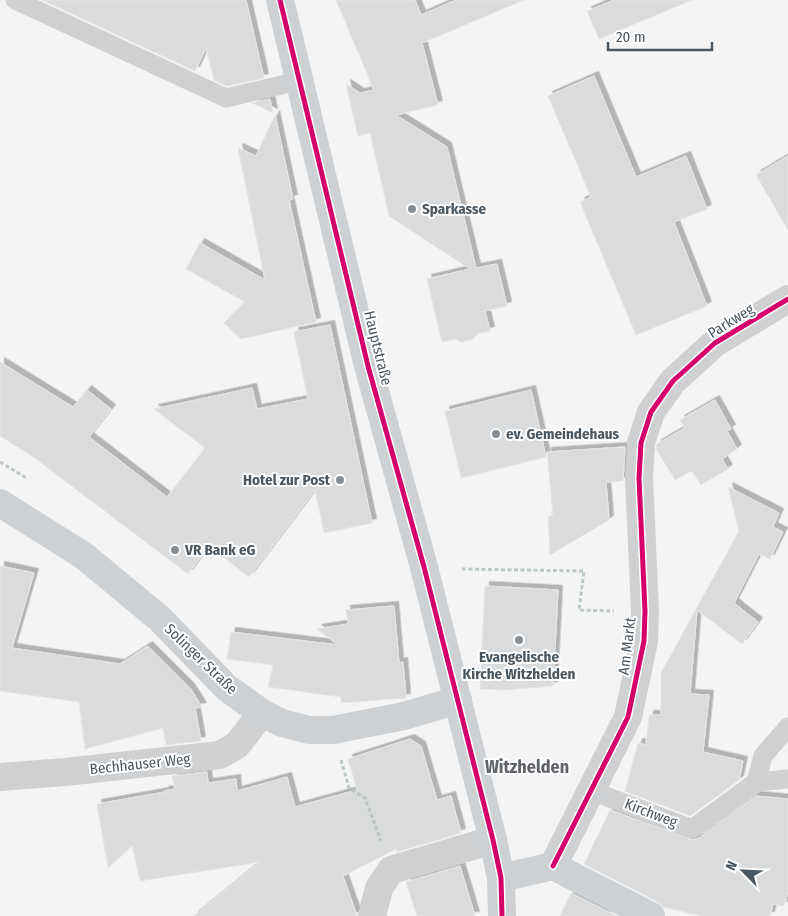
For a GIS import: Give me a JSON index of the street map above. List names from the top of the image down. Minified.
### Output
{"streets":{"main road":["Hauptstraße","Solinger Straße"],"street":["Parkweg","Am Markt","Bechhauser Weg"],"lane":["Kirchweg"]},"crossings":[["Parkweg","Am Markt"],["Hauptstraße","Solinger Straße"],["Am Markt","Kirchweg"],["Solinger Straße","Bechhauser Weg"]],"districts":["Witzhelden"],"places":["Sparkasse","ev. Gemeindehaus","Hotel zur Post","VR Bank eG","Evangelische Kirche Witzhelden"],"scale_bar":"20 m","north":"top left"}
